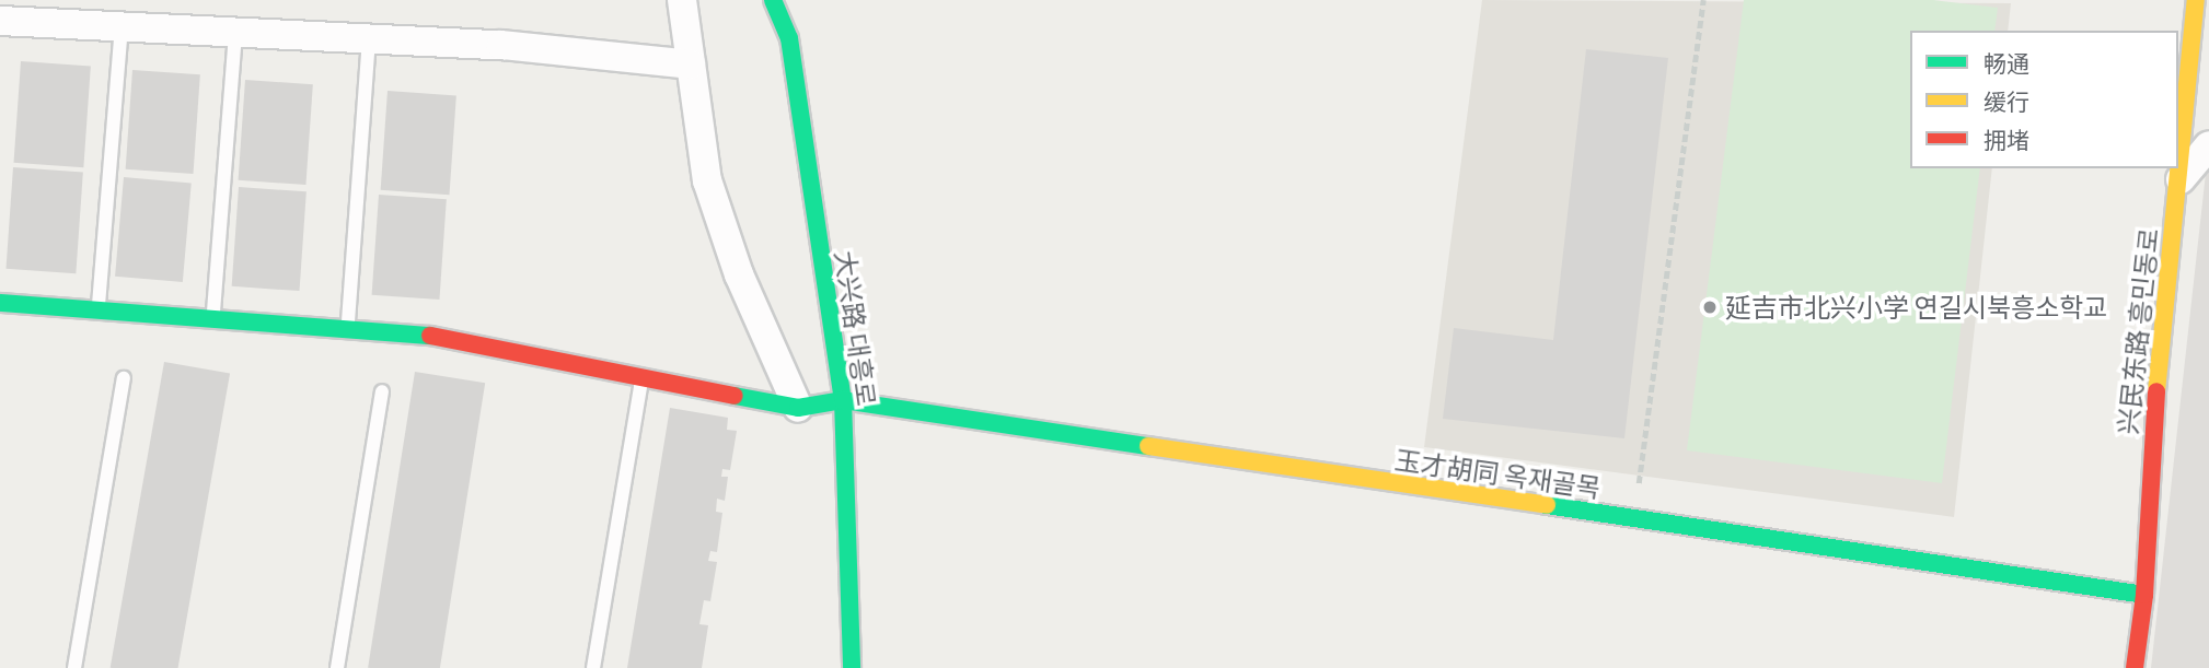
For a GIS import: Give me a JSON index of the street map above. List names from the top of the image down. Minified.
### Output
{"streets":{"street":["大兴路 대흥로","兴民东路 흥민동로","玉才胡同 옥재골목"]},"crossings":[["大兴路 대흥로","玉才胡同 옥재골목"],["兴民东路 흥민동로","玉才胡同 옥재골목"]],"places":["延吉市北兴小学 연길시북흥소학교"],"legend":["畅通","缓行","拥堵"]}
